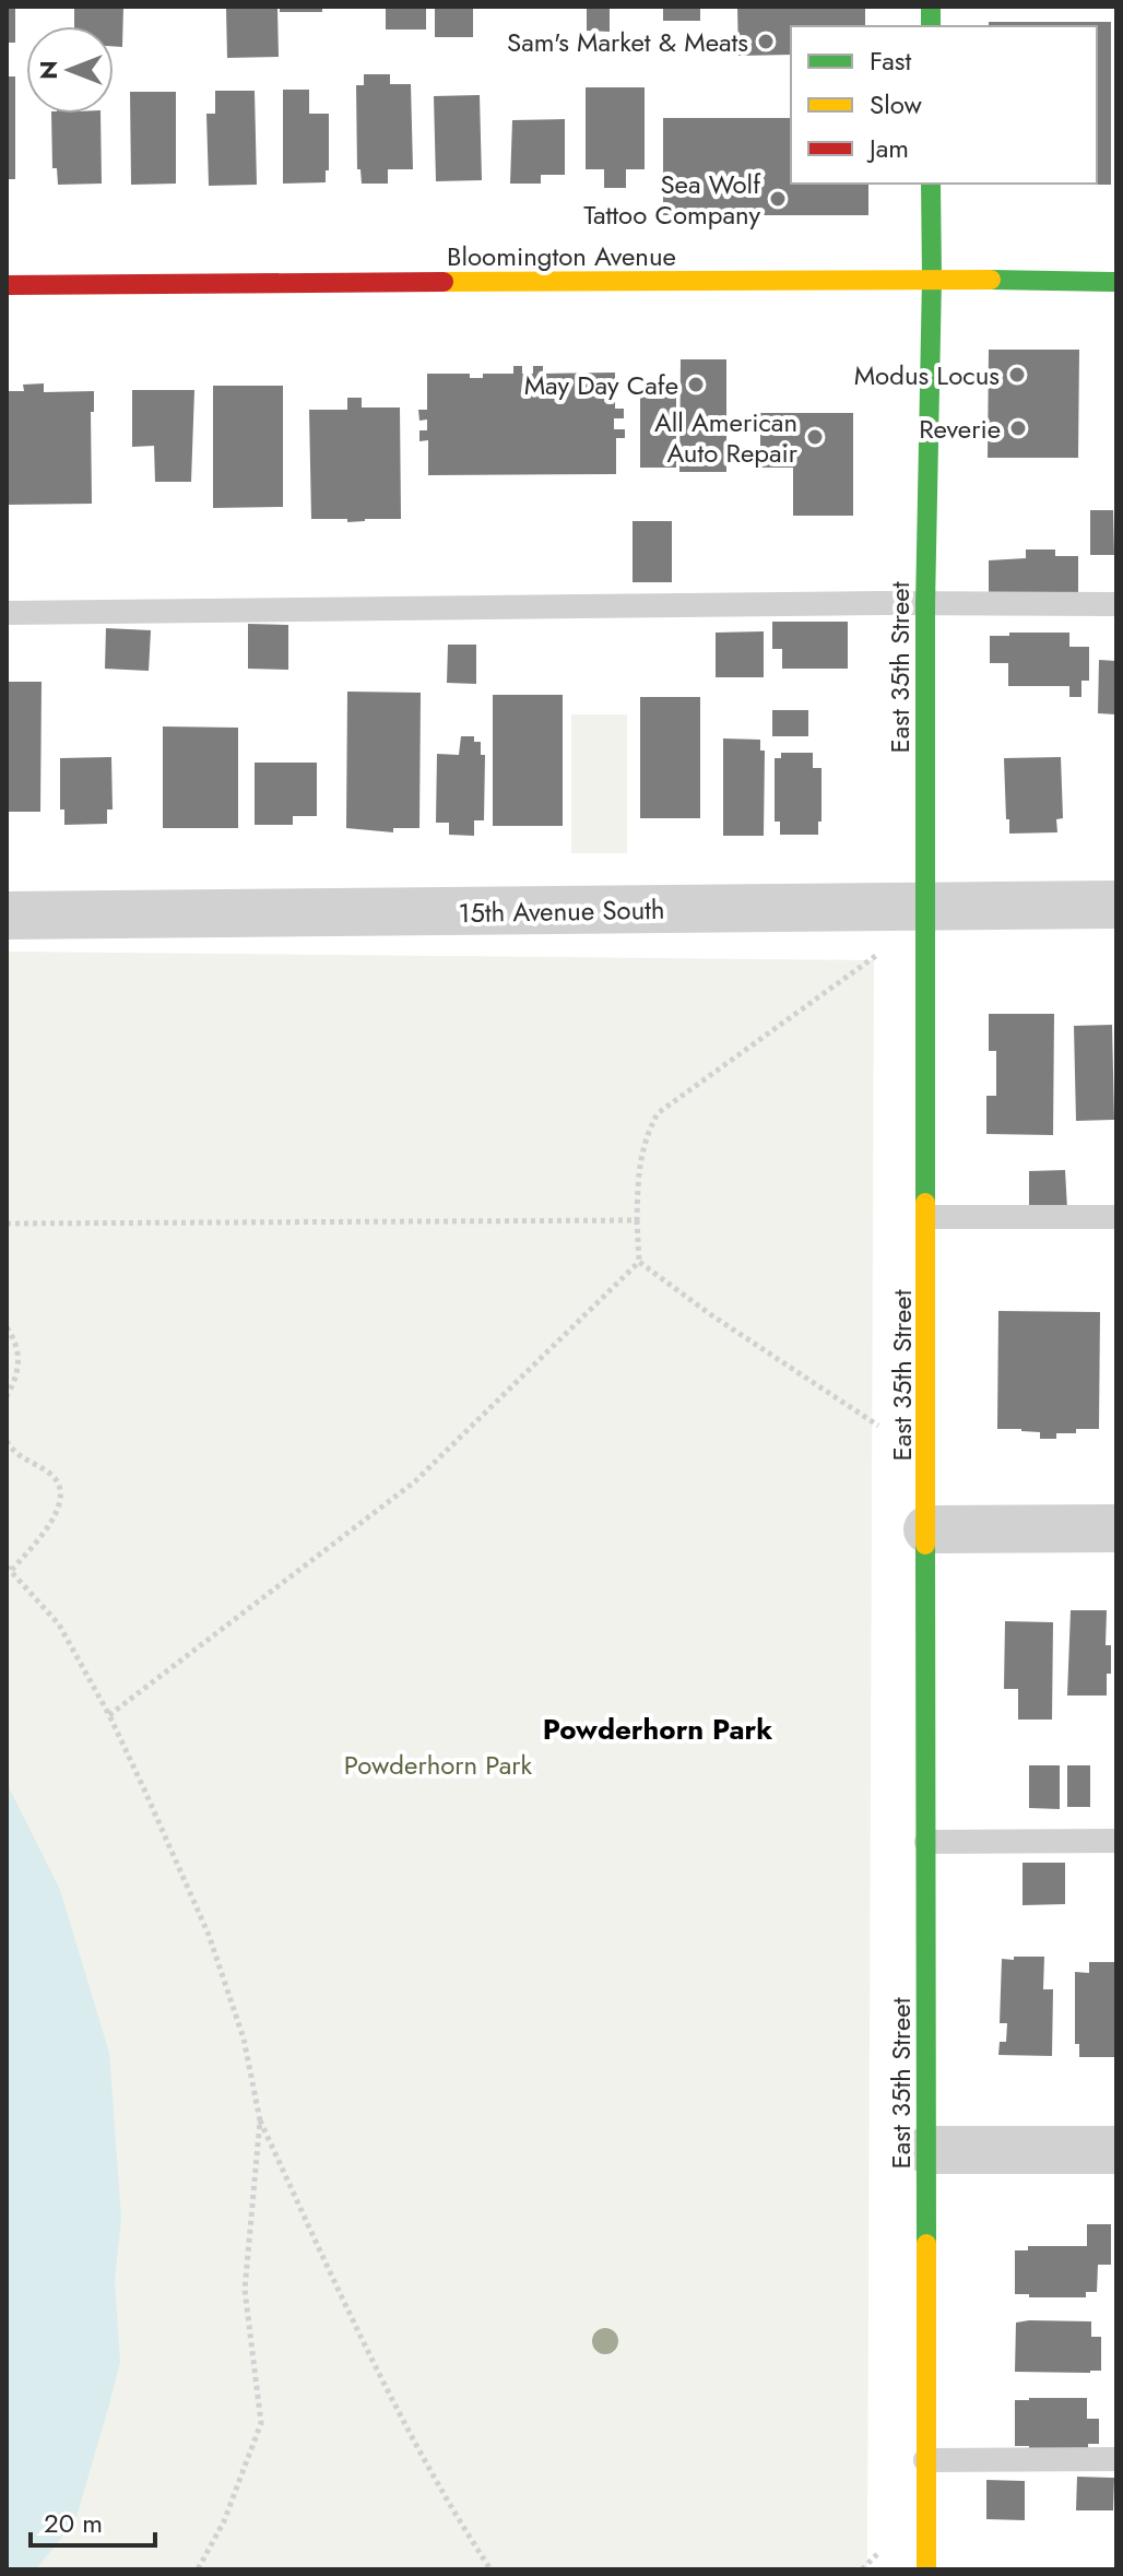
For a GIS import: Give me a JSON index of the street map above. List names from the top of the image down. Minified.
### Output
{"streets":{"street":["Bloomington Avenue","East 35th Street","15th Avenue South"]},"crossings":[["Bloomington Avenue","East 35th Street"],["East 35th Street","15th Avenue South"]],"districts":["Powderhorn Park"],"parks":["Powderhorn Park"],"places":["Sam's Market & Meats","Sea Wolf Tattoo Company","Modus Locus","May Day Cafe","Reverie","All American Auto Repair"],"legend":["Fast","Slow","Jam"],"scale_bar":"20 m","north":"left"}
